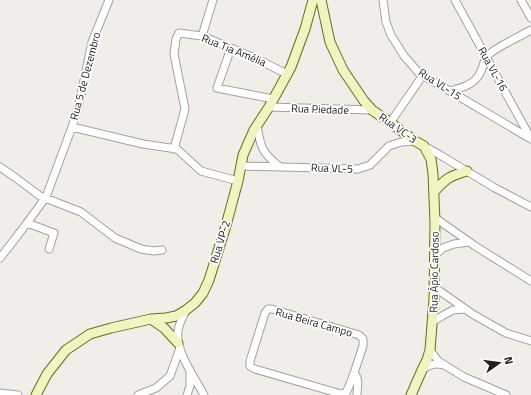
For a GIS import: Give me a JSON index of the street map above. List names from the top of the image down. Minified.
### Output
{"streets":{"street":["Rua Tia Amélia","Rua VL-16","Rua 5 de Dezembro","Rua VL-15","Rua Piedade","Rua VC-3","Rua VL-5","Rua VP-2","Rua Ápio Cardoso","Rua Beira Campo"]},"crossings":[["Rua Tia Amélia","Rua Piedade"],["Rua Tia Amélia","Rua VP-2"],["Rua VL-16","Rua VL-15"],["Rua Piedade","Rua VC-3"],["Rua Piedade","Rua VP-2"],["Rua VC-3","Rua VL-5"],["Rua VC-3","Rua Ápio Cardoso"],["Rua VL-5","Rua VP-2"]],"north":"right"}
